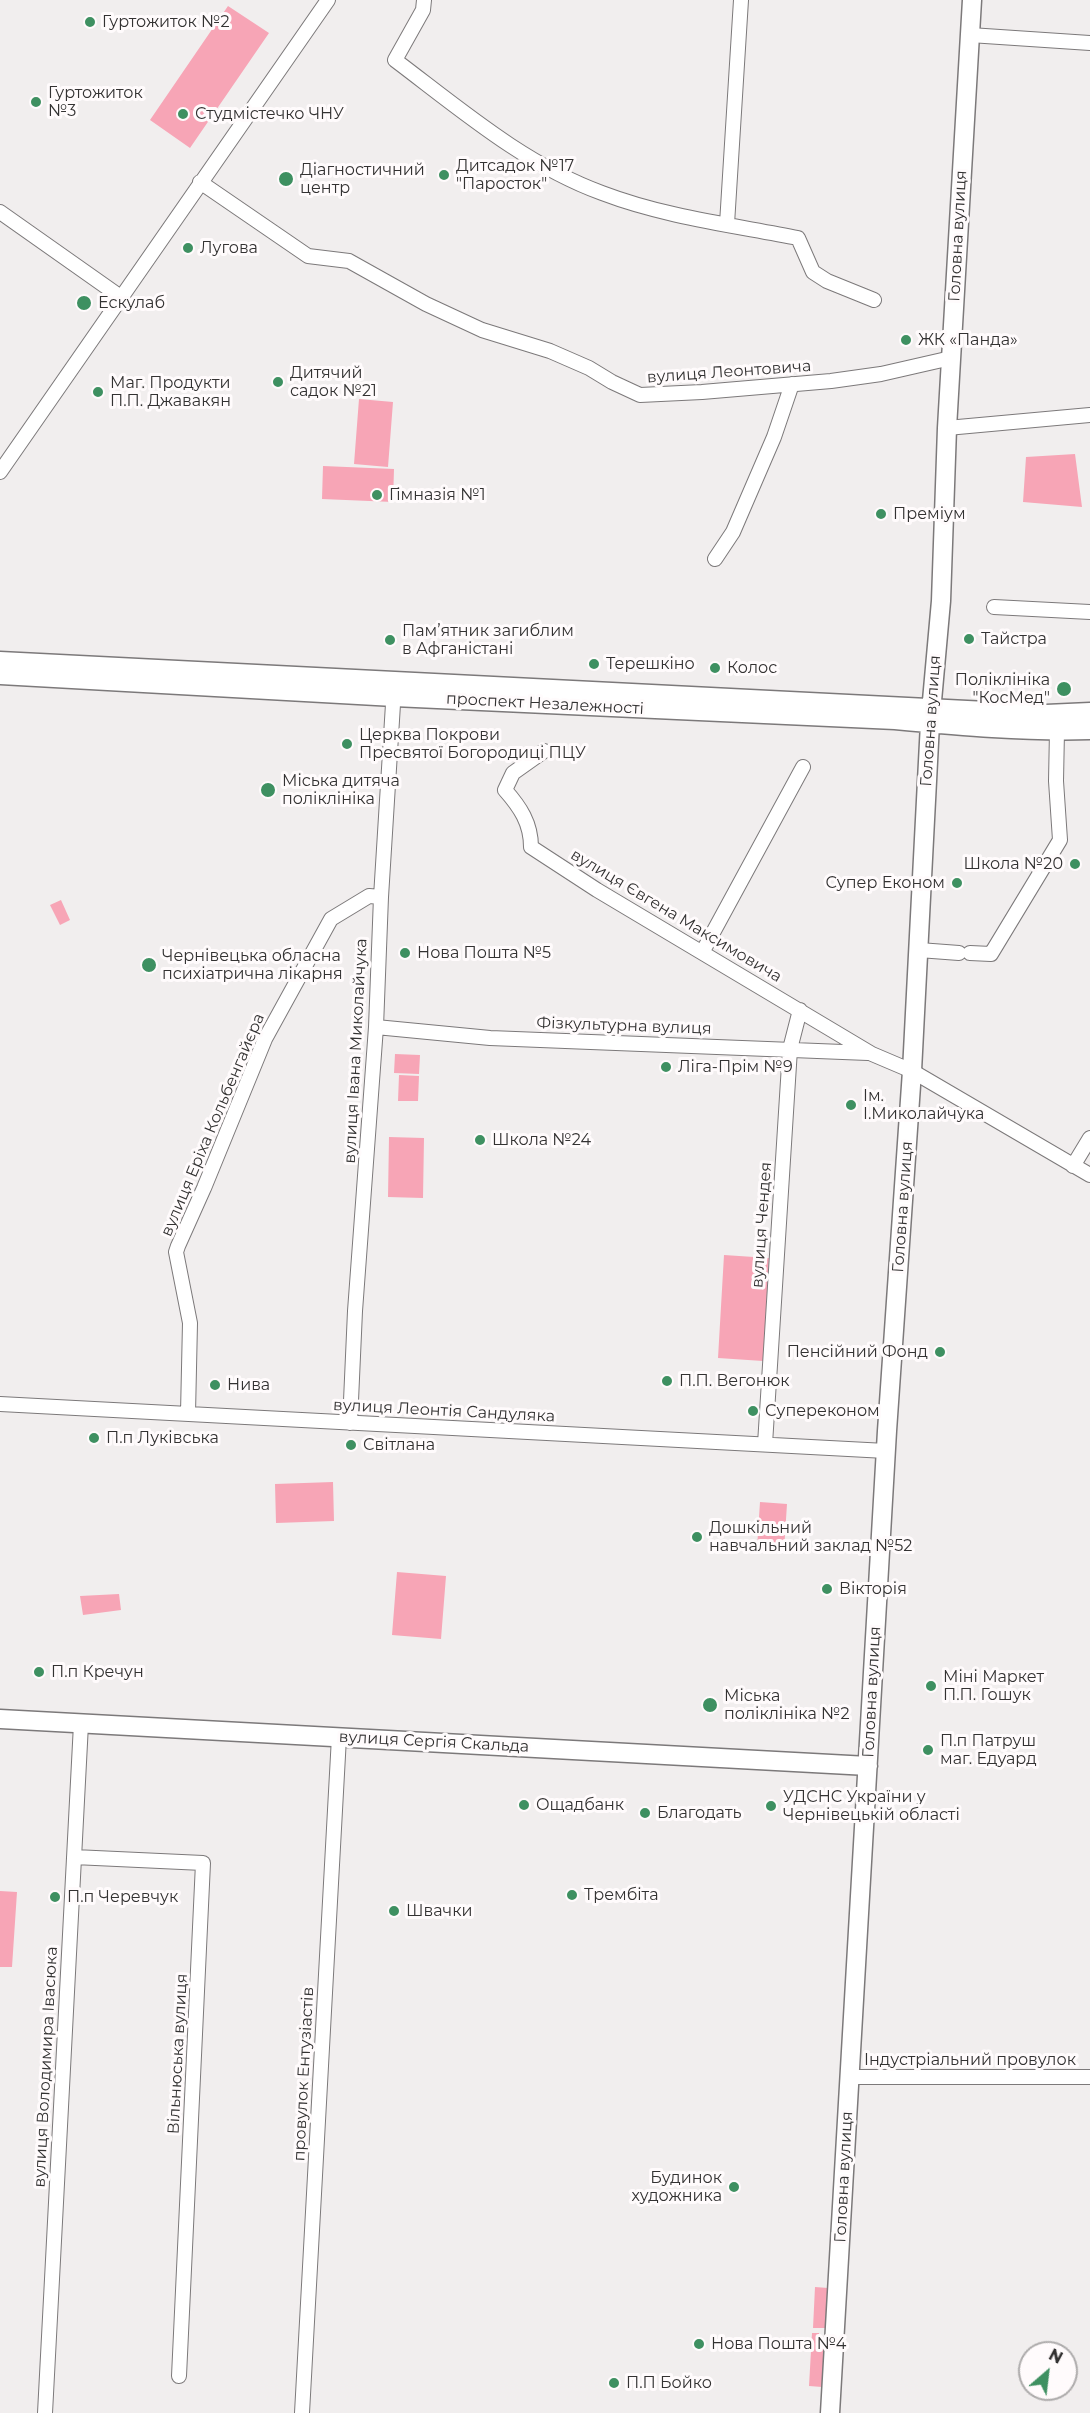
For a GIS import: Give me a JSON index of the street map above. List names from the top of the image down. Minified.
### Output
{"streets":{"main road":["Головна вулиця","проспект Незалежності","вулиця Сергія Скальда"],"street":["вулиця Леонтовича","вулиця Євгена Максимовича","Фізкультурна вулиця","вулиця Івана Миколайчука","вулиця Еріха Кольбенгайєра","вулиця Чендея","вулиця Леонтія Сандуляка","Вільнюська вулиця","Індустріальний провулок","вулиця Володимира Івасюка","провулок Ентузіастів"]},"crossings":[["Головна вулиця","вулиця Леонтовича"],["Головна вулиця","проспект Незалежності"],["Головна вулиця","вулиця Євгена Максимовича"],["Головна вулиця","вулиця Леонтія Сандуляка"],["Головна вулиця","вулиця Сергія Скальда"],["Головна вулиця","Індустріальний провулок"],["проспект Незалежності","вулиця Івана Миколайчука"],["вулиця Євгена Максимовича","Фізкультурна вулиця"],["вулиця Євгена Максимовича","вулиця Чендея"],["Фізкультурна вулиця","вулиця Івана Миколайчука"],["Фізкультурна вулиця","вулиця Чендея"],["вулиця Івана Миколайчука","вулиця Еріха Кольбенгайєра"],["вулиця Івана Миколайчука","вулиця Леонтія Сандуляка"],["вулиця Еріха Кольбенгайєра","вулиця Леонтія Сандуляка"],["вулиця Чендея","вулиця Леонтія Сандуляка"],["вулиця Сергія Скальда","вулиця Володимира Івасюка"],["вулиця Сергія Скальда","провулок Ентузіастів"],["Вільнюська вулиця","вулиця Володимира Івасюка"]],"places":["Гуртожиток №2","Гуртожиток №3","Студмістечко ЧНУ","Дитсадок №17 \"Паросток\"","Діагностичний центр","Лугова","Ескулаб","ЖК «Панда»","Дитячий садок №21","Маг. Продукти П.П. Джавакян","Гімназія №1","Преміум","Тайстра","Пам’ятник загиблим в Афганістані","Терешкіно","Колос","Поліклініка \"КосМед\"","Церква Покрови Пресвятої Богородиці ПЦУ","Міська дитяча поліклініка","Школа №20","Супер Економ","Нова Пошта №5","Чернівецька обласна психіатрична лікарня","Ліга-Прім №9","Ім. І.Миколайчука","Школа №24","Пенсійний Фонд","П.П. Вегонюк","Нива","Супереконом","П.п Луківська","Світлана","Дошкільний навчальний заклад №52","Вікторія","П.п Кречун","Міні Маркет П.П. Гошук","Міська поліклініка №2","П.п Патруш маг. Едуард","Ощадбанк","УДСНС України у Чернівецькій області","Благодать","Трембіта","П.п Черевчук","Швачки","Будинок художника","Нова Пошта №4","П.П Бойко"],"north":"top right"}
